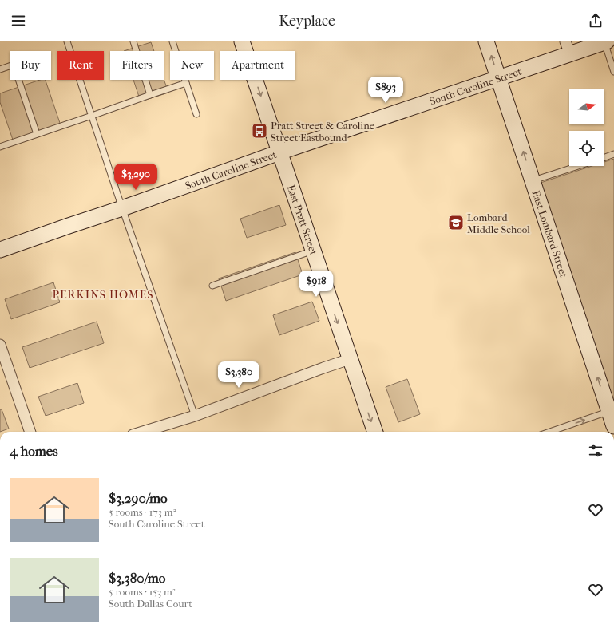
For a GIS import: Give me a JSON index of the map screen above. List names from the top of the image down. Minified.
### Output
{"streets":{"main road":["South Caroline Street","East Pratt Street","East Lombard Street"]},"crossings":[["South Caroline Street","East Pratt Street"],["South Caroline Street","East Lombard Street"]],"one_way":["East Pratt Street","East Lombard Street"],"districts":["PERKINS HOMES"],"places":{"bus stop":["Pratt Street & Caroline Street Eastbound"],"school or university":["Lombard Middle School"]},"north":"right","page":{"header":"Keyplace","chip":["Buy","Rent","Filters","New","Apartment"],"price":["$893","$3,290","$918","$3,380"],"heading":"4 homes","list":[{"name":"$3,290/mo","note":"5 rooms · 173 m² · South Caroline Street"},{"name":"$3,380/mo","note":"5 rooms · 153 m² · South Dallas Court"}]}}
